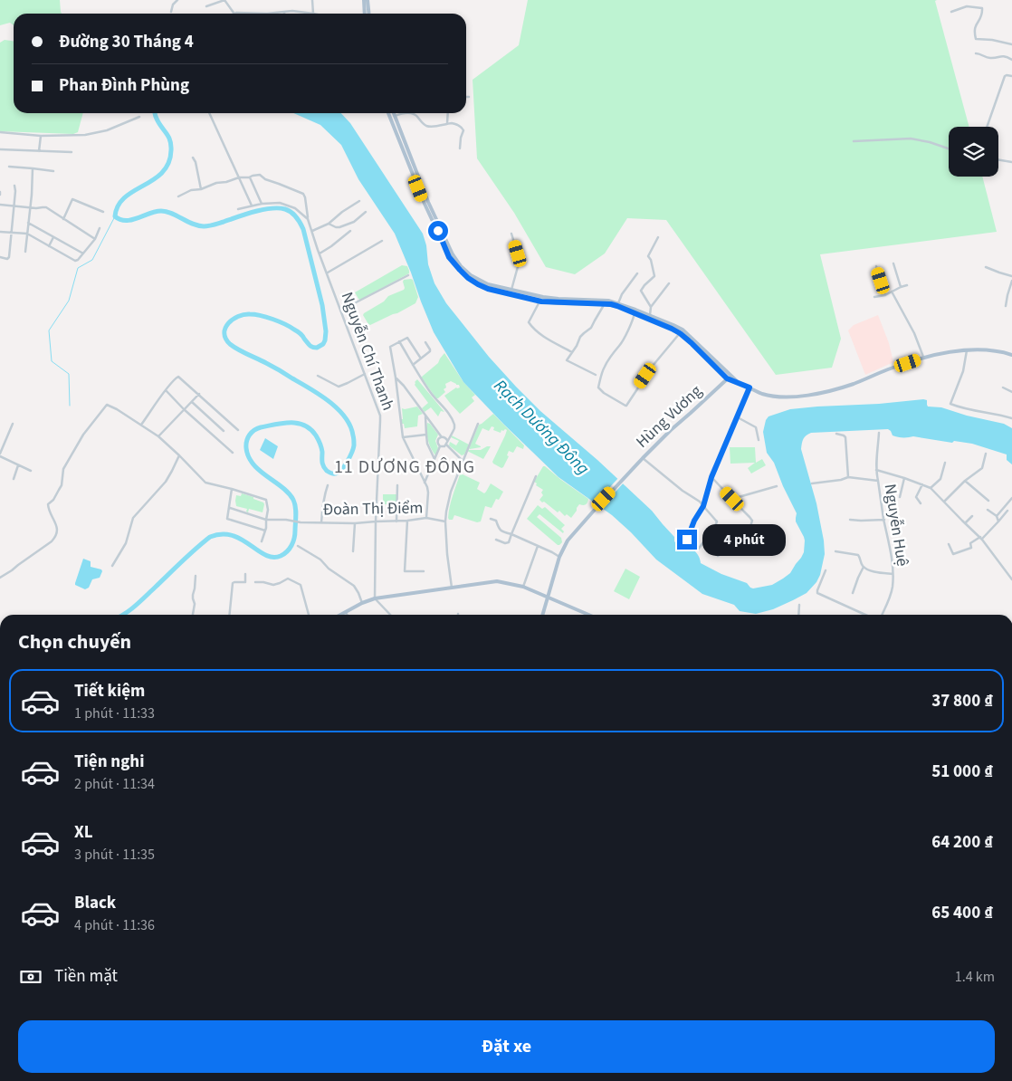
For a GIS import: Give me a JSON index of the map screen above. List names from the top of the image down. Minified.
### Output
{"streets":{"main road":["Hùng Vương"],"street":["Nguyễn Chí Thanh","Đoàn Thị Điểm","Nguyễn Huệ"]},"crossings":[["Nguyễn Chí Thanh","Đoàn Thị Điểm"]],"districts":["11 DƯƠNG ĐÔNG"],"water":["Rạch Dương Đông"],"page":{"banner":["Đường 30 Tháng 4","Phan Đình Phùng"],"bubble":"4 phút","heading":"Chọn chuyến","list":[{"name":"Tiết kiệm","note":"1 phút · 11:33","value":"37 800 ₫"},{"name":"Tiện nghi","note":"2 phút · 11:34","value":"51 000 ₫"},{"name":"XL","note":"3 phút · 11:35","value":"64 200 ₫"},{"name":"Black","note":"4 phút · 11:36","value":"65 400 ₫"}],"pay":["Tiền mặt","1.4 km"],"buttons":"Đặt xe"}}
